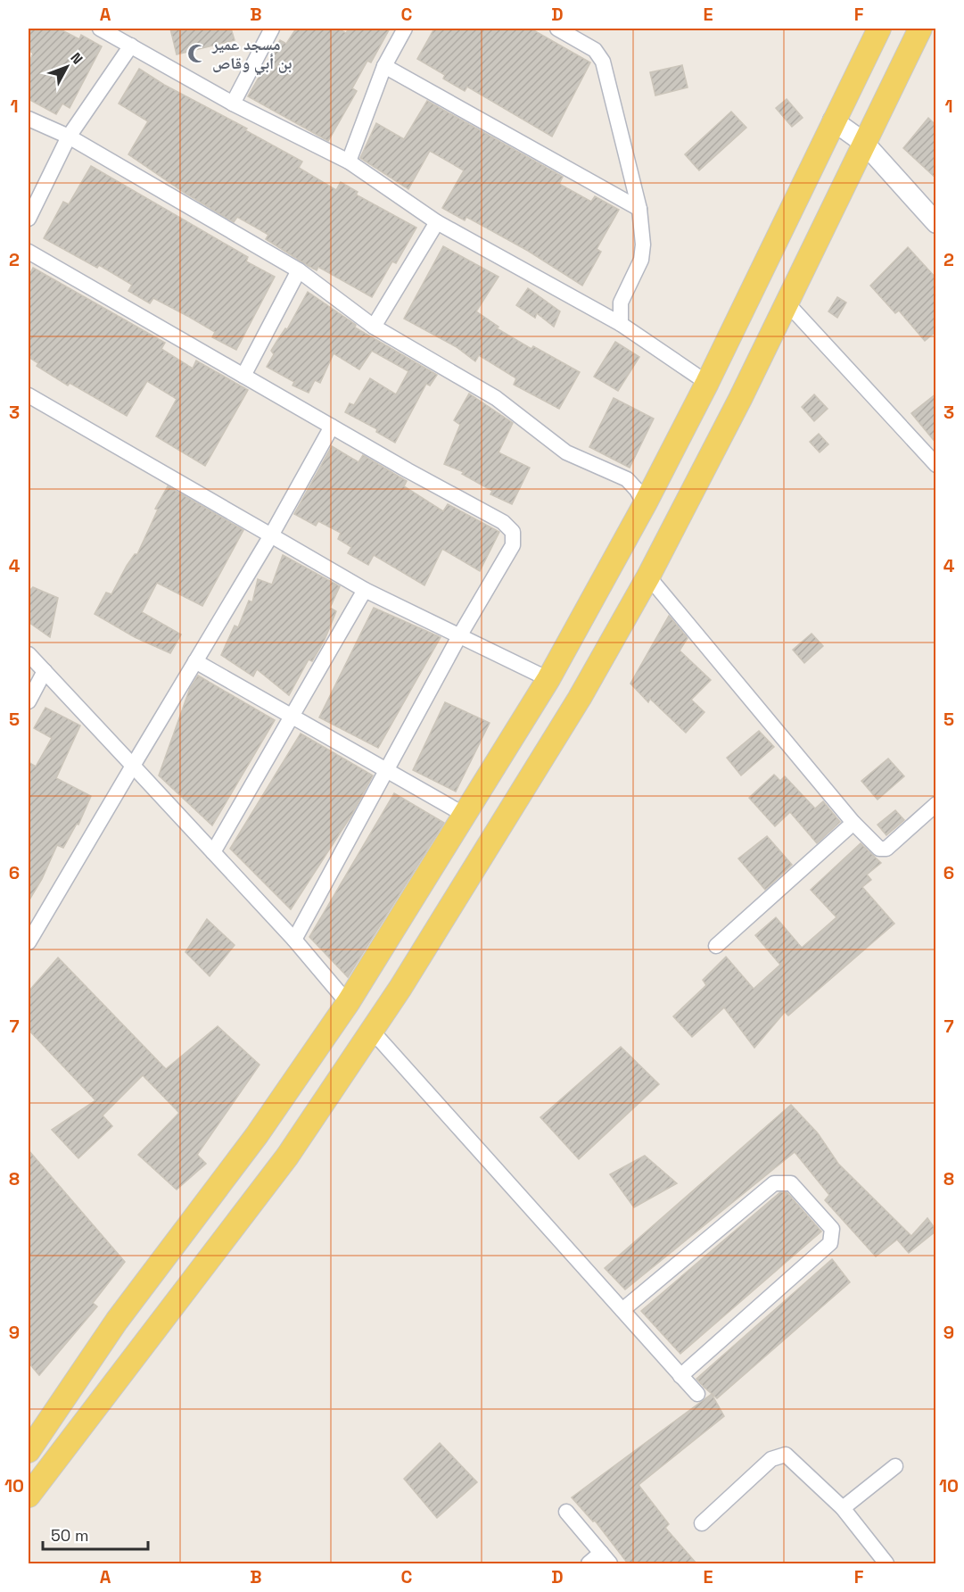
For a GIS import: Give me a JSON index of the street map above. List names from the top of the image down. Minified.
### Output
{"places":{"mosque":["مسجد عمير بن أبي وقاص"]},"scale_bar":"50 m","north":"top right","grid":{"columns":["A","B","C","D","E","F"],"rows":["1","2","3","4","5","6","7","8","9","10"]}}
